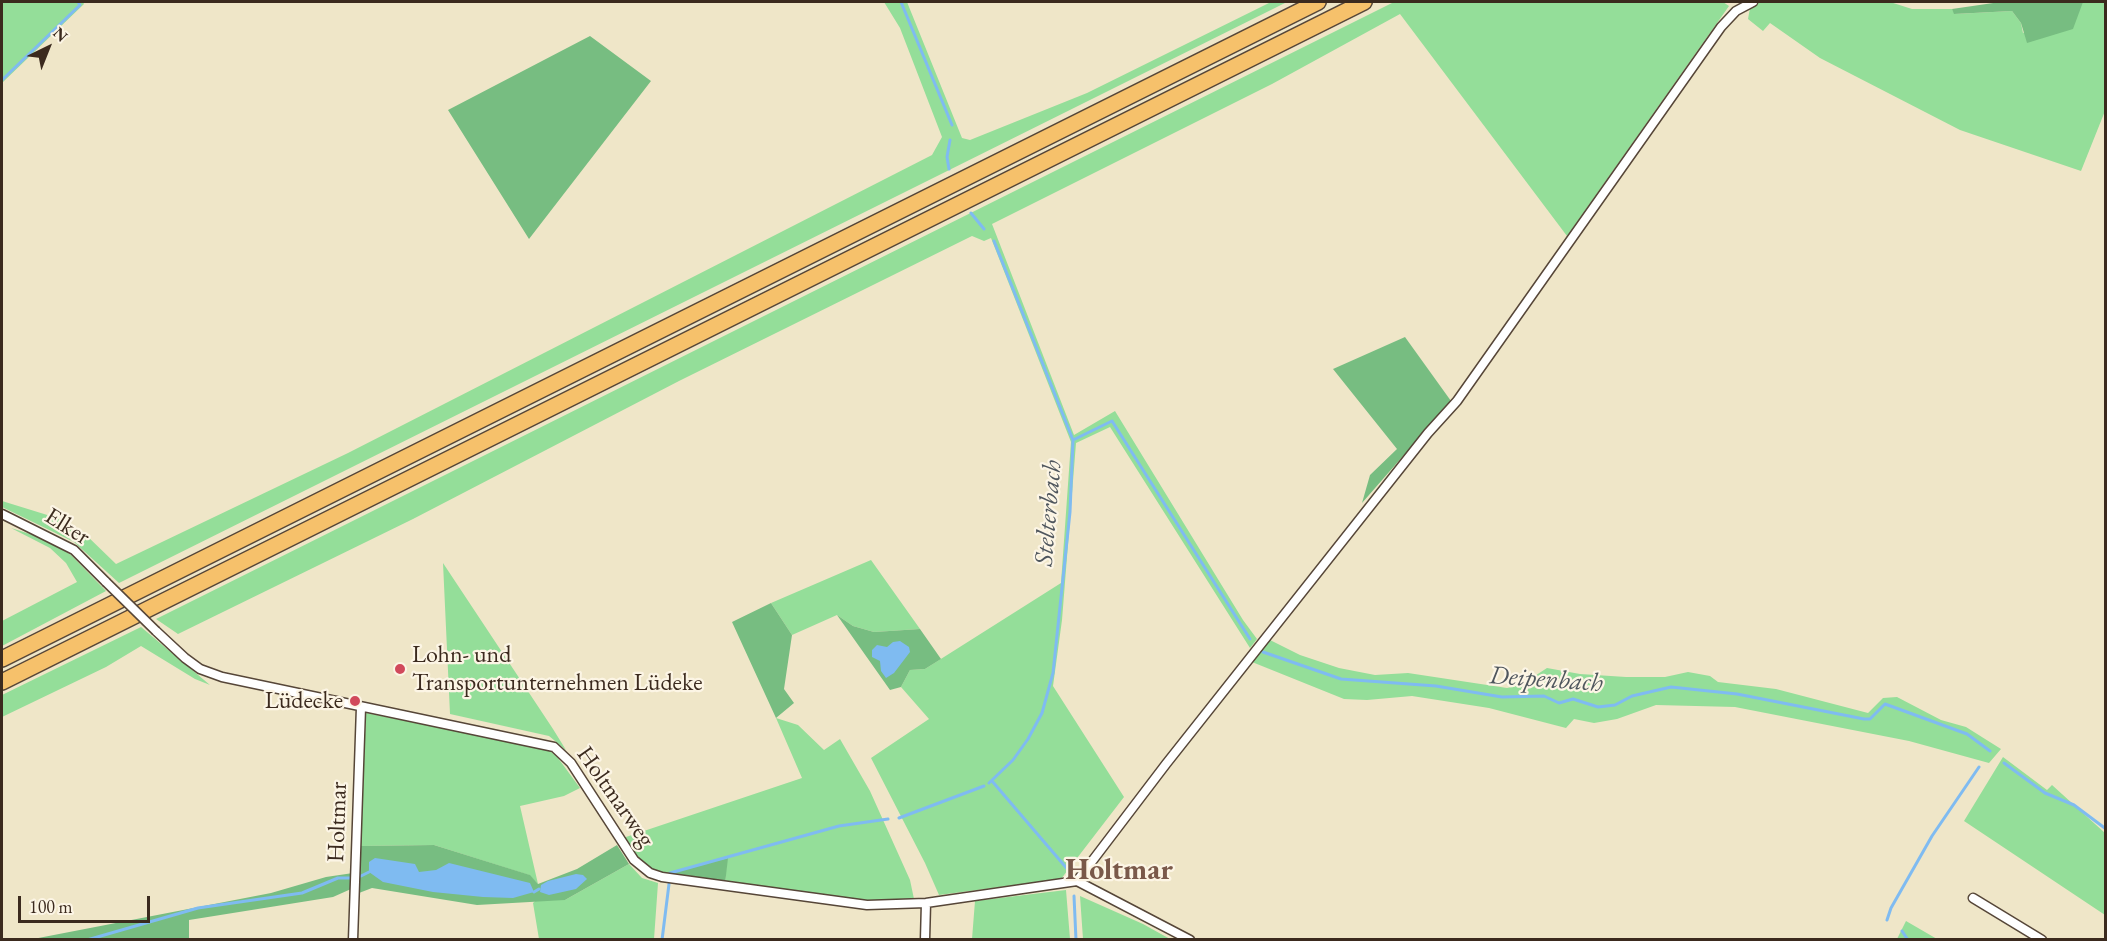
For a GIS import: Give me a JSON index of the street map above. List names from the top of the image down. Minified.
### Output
{"streets":{"street":["Elker","Holtmarweg","Holtmar"]},"crossings":[["Elker","Holtmarweg"],["Holtmarweg","Holtmar"]],"districts":["Holtmar"],"water":["Stelterbach","Deipenbach"],"places":["Lohn- und Transportunternehmen Lüdeke","Lüdecke"],"scale_bar":"100 m","north":"top right"}
